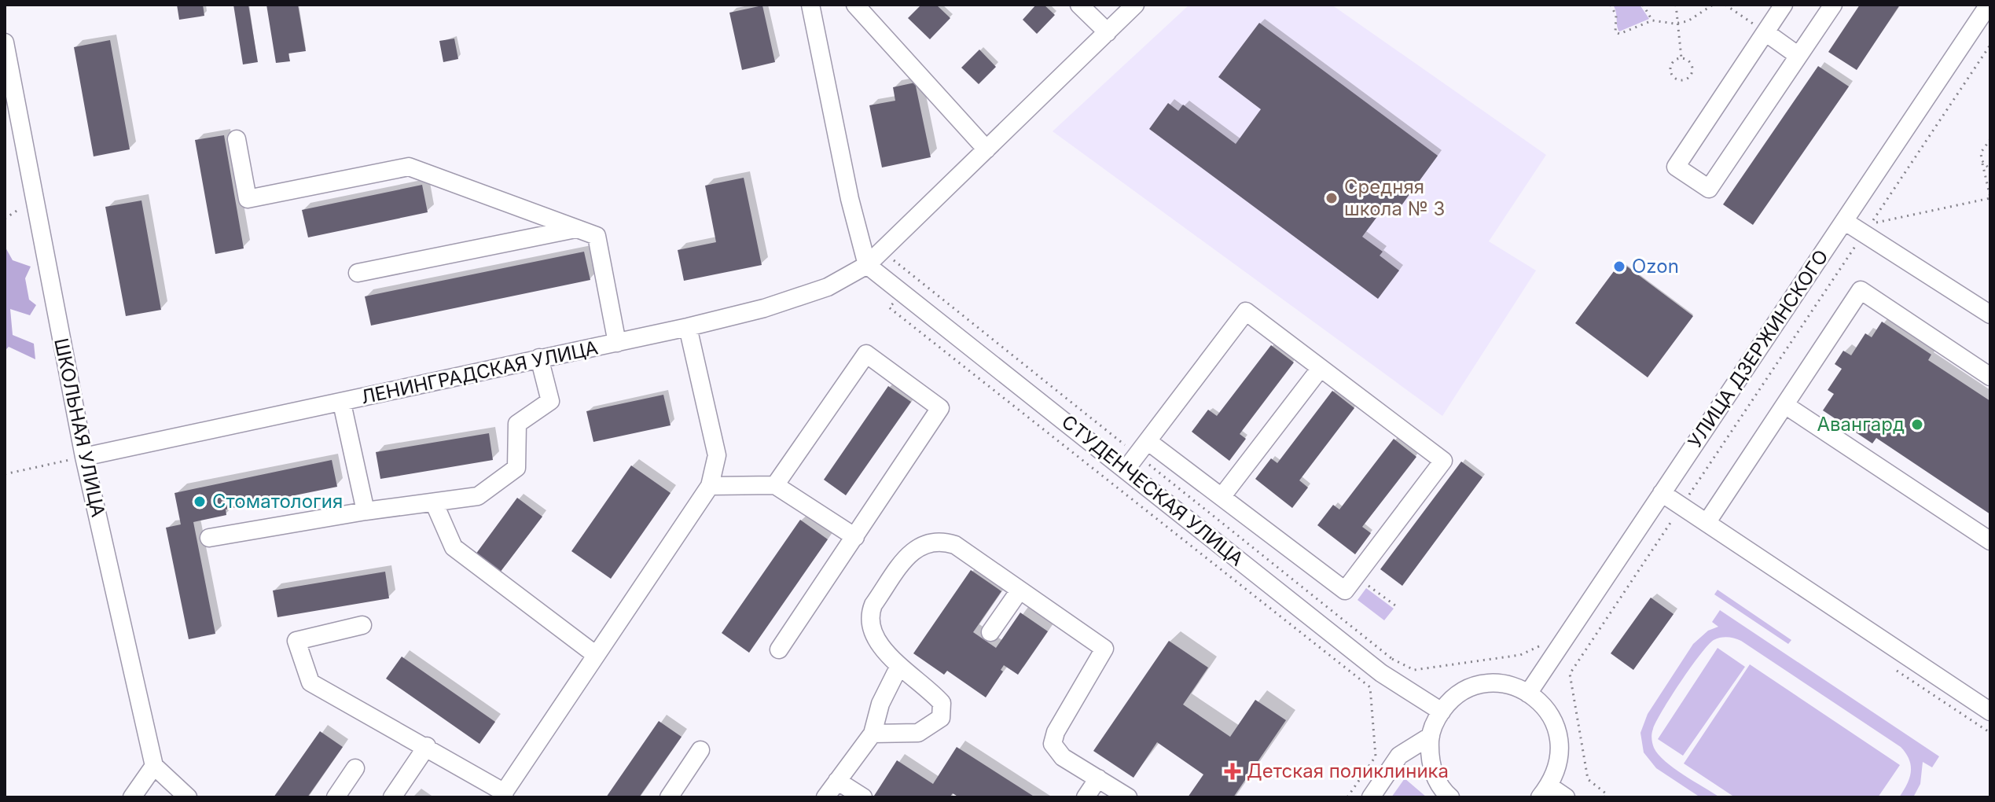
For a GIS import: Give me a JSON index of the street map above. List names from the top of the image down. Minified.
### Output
{"streets":{"street":["УЛИЦА ДЗЕРЖИНСКОГО","ЛЕНИНГРАДСКАЯ УЛИЦА","ШКОЛЬНАЯ УЛИЦА","СТУДЕНЧЕСКАЯ УЛИЦА"]},"crossings":[["ЛЕНИНГРАДСКАЯ УЛИЦА","ШКОЛЬНАЯ УЛИЦА"],["ЛЕНИНГРАДСКАЯ УЛИЦА","СТУДЕНЧЕСКАЯ УЛИЦА"]],"places":{"other":["Средняя школа № 3","Ozon","Авангард","Стоматология"],"health":["Детская поликлиника"]}}
